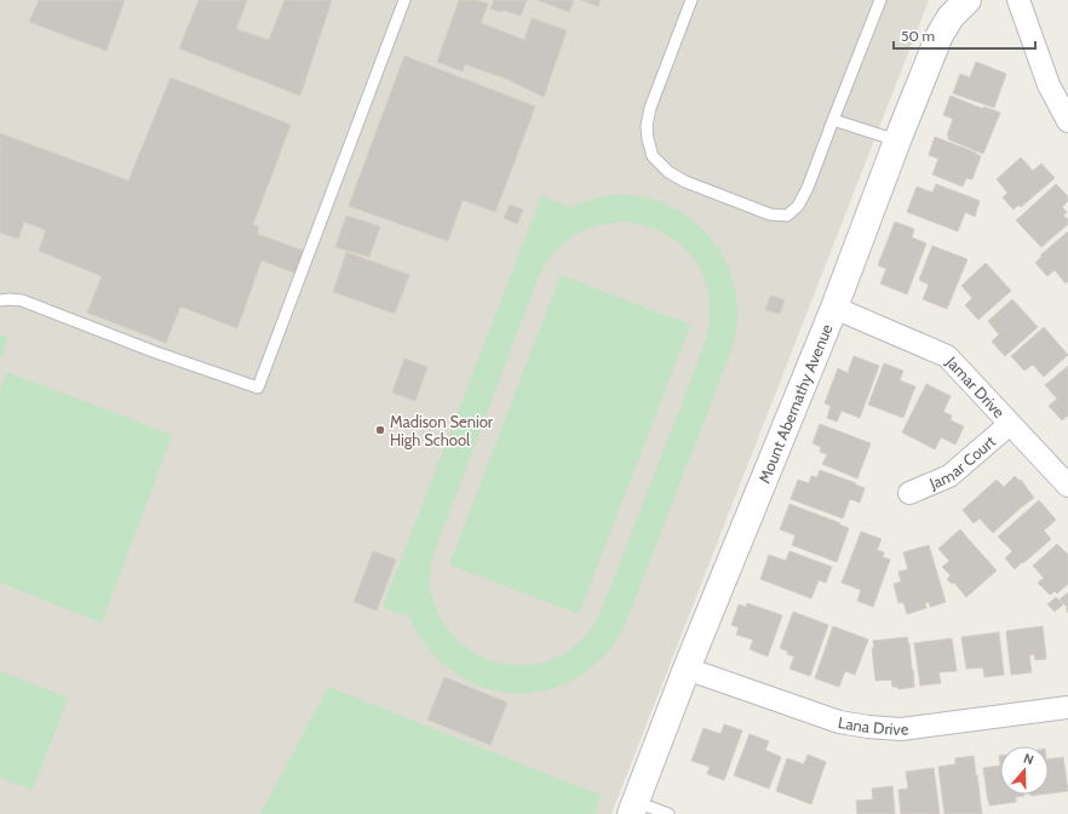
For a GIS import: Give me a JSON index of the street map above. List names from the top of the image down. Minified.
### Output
{"streets":{"street":["Jamar Drive","Mount Abernathy Avenue","Jamar Court","Lana Drive"]},"crossings":[["Jamar Drive","Mount Abernathy Avenue"],["Jamar Drive","Jamar Court"],["Mount Abernathy Avenue","Lana Drive"]],"places":["Madison Senior High School"],"scale_bar":"50 m","north":"top"}
